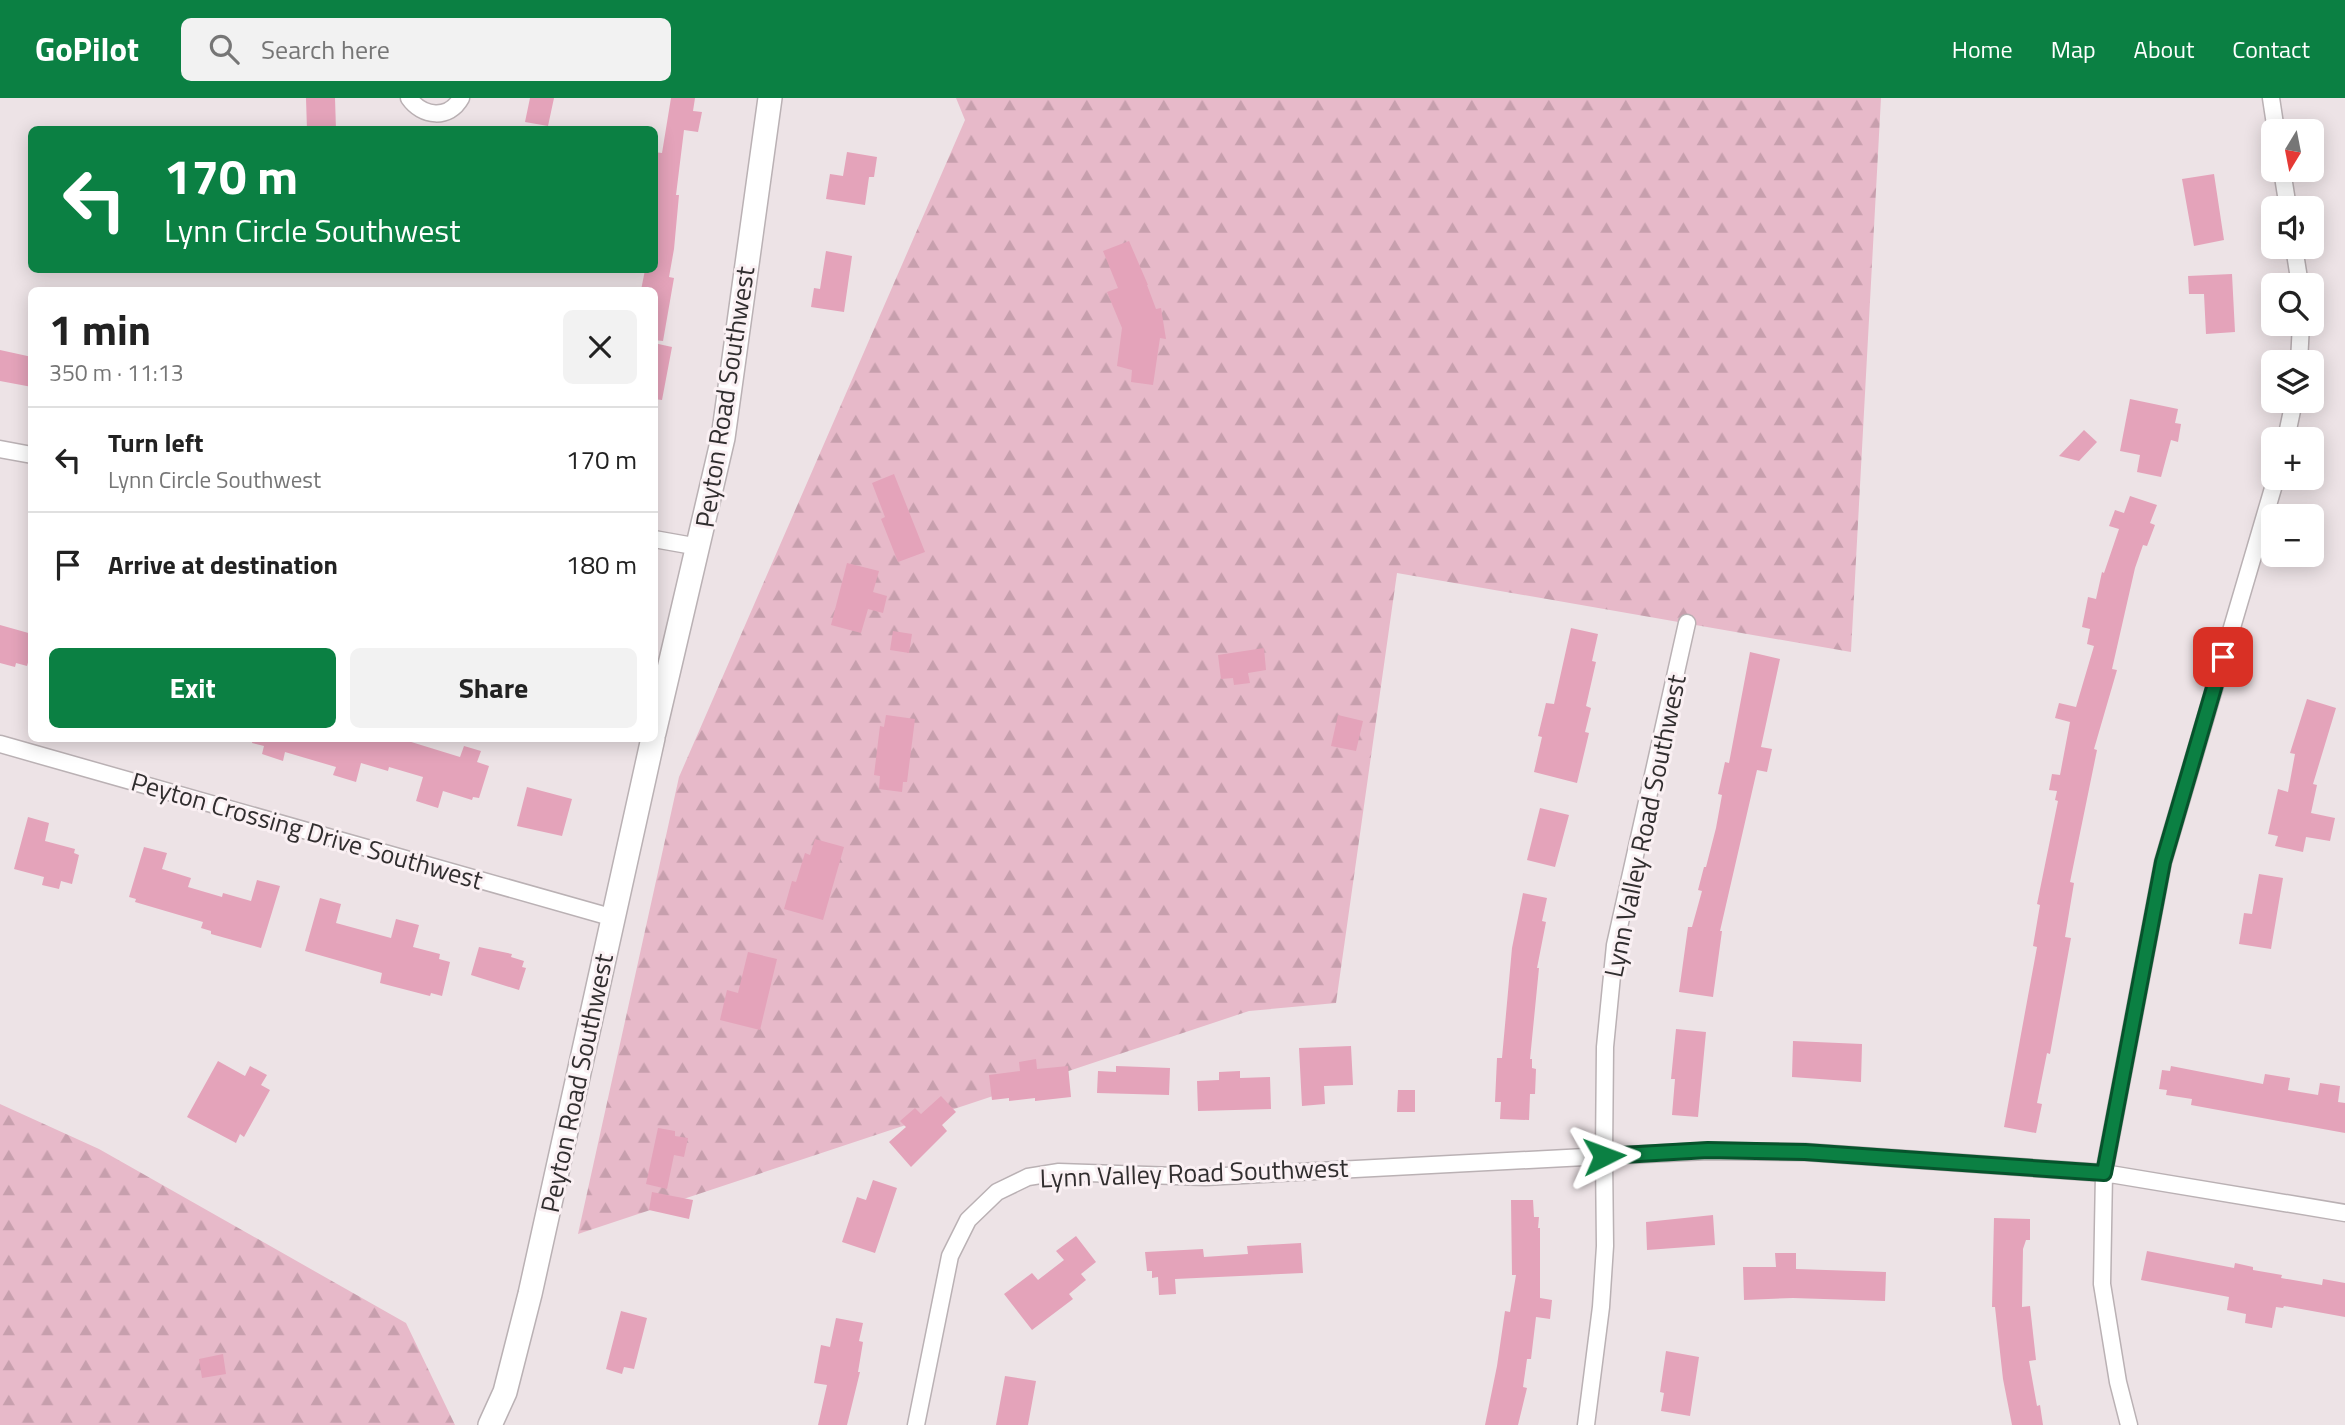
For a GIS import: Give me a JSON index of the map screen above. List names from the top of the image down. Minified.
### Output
{"streets":{"street":["Peyton Road Southwest","Lynn Valley Road Southwest","Peyton Crossing Drive Southwest"]},"crossings":[["Peyton Road Southwest","Peyton Crossing Drive Southwest"]],"north":"bottom","page":{"header":"GoPilot","search":"Search here","nav":["Home","Map","About","Contact"],"map_buttons":["+","−"],"turn":["170 m","Lynn Circle Southwest"],"heading":["1 min","350 m · 11:13"],"list":[{"name":"Turn left","note":"Lynn Circle Southwest","value":"170 m"},{"name":"Arrive at destination","value":"180 m"}],"buttons":["Exit","Share"]}}
